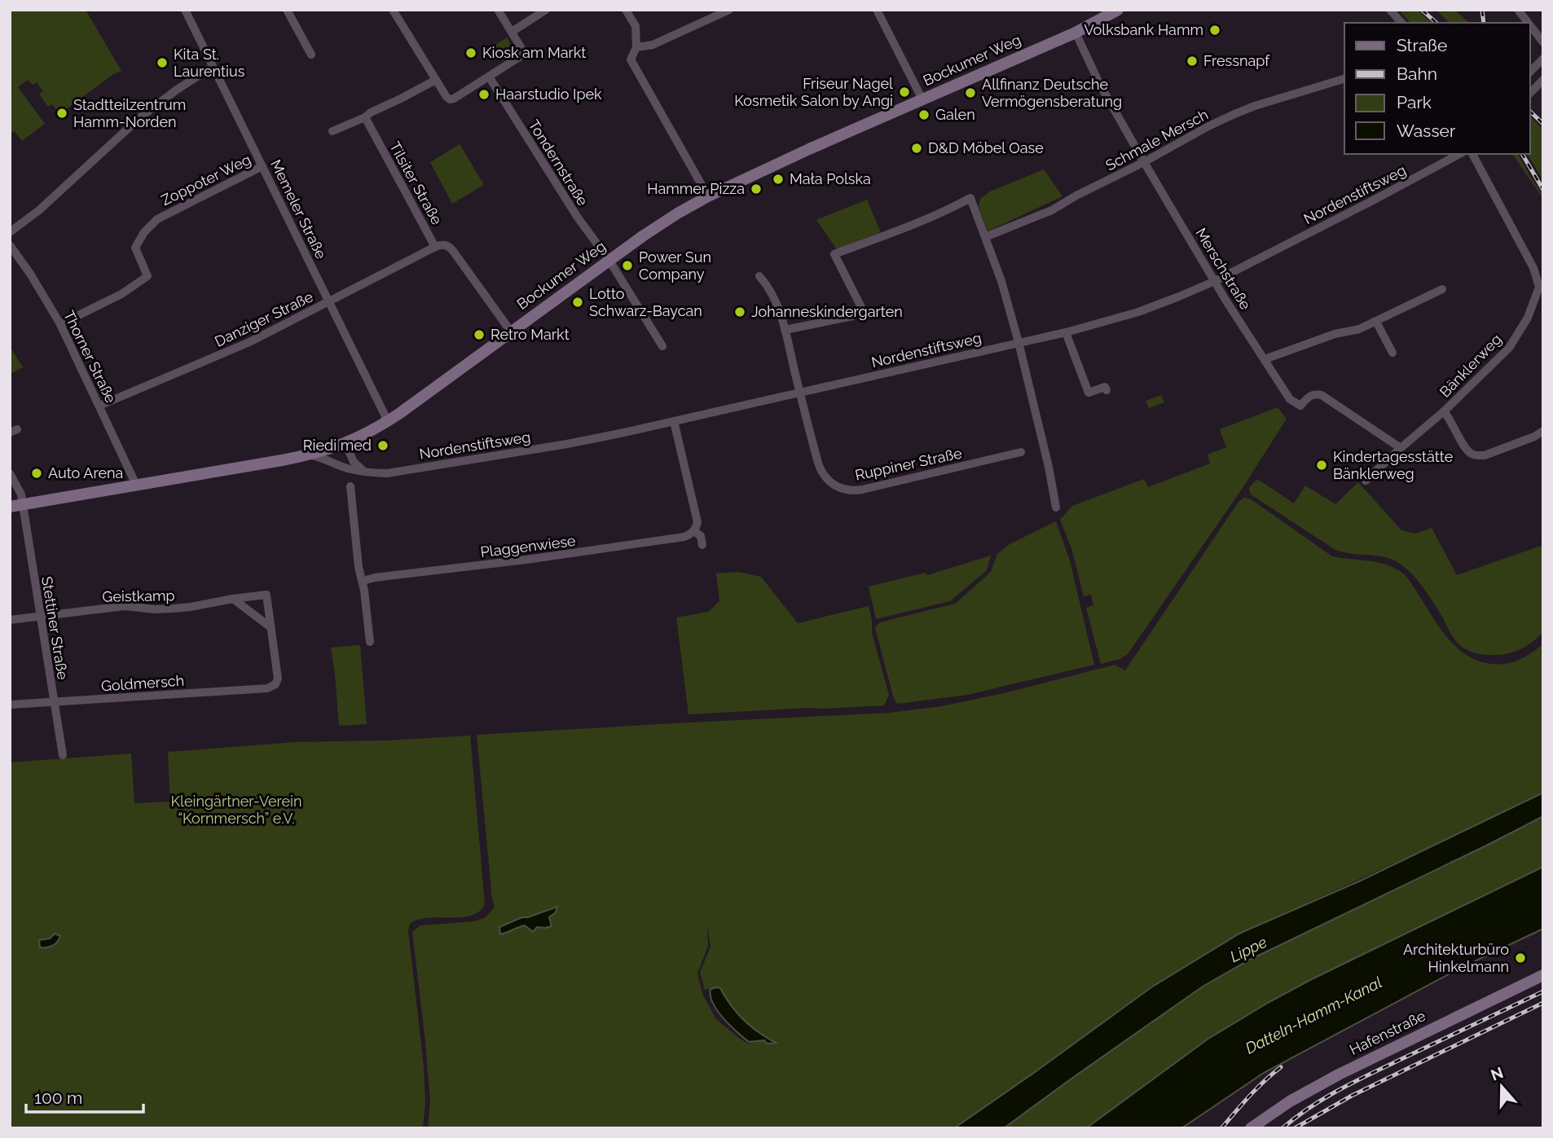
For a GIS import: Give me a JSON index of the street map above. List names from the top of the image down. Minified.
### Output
{"streets":{"main road":["Bockumer Weg","Hafenstraße"],"street":["Schmale Mersch","Tondernstraße","Zoppoter Weg","Tilsiter Straße","Nordenstiftsweg","Memeler Straße","Merschstraße","Danziger Straße","Thorner Straße","Bänklerweg","Ruppiner Straße","Plaggenwiese","Geistkamp","Stettiner Straße","Goldmersch"]},"crossings":[["Bockumer Weg","Tondernstraße"],["Bockumer Weg","Tilsiter Straße"],["Bockumer Weg","Nordenstiftsweg"],["Bockumer Weg","Memeler Straße"],["Bockumer Weg","Merschstraße"],["Bockumer Weg","Thorner Straße"],["Bockumer Weg","Stettiner Straße"],["Schmale Mersch","Merschstraße"],["Zoppoter Weg","Memeler Straße"],["Zoppoter Weg","Thorner Straße"],["Tilsiter Straße","Danziger Straße"],["Nordenstiftsweg","Merschstraße"],["Nordenstiftsweg","Ruppiner Straße"],["Memeler Straße","Danziger Straße"],["Merschstraße","Bänklerweg"],["Danziger Straße","Thorner Straße"],["Geistkamp","Stettiner Straße"],["Geistkamp","Goldmersch"],["Stettiner Straße","Goldmersch"]],"water":["Lippe","Datteln-Hamm-Kanal"],"parks":["Kleingärtner-Verein “Kornmersch” e.V."],"places":["Volksbank Hamm","Kiosk am Markt","Fressnapf","Kita St. Laurentius","Friseur Nagel Kosmetik Salon by Angi","Allfinanz Deutsche Vermögensberatung","Haarstudio Ipek","Stadtteilzentrum Hamm-Norden","Galen","D&D Möbel Oase","Mała Polska","Hammer Pizza","Power Sun Company","Lotto Schwarz-Baycan","Johanneskindergarten","Retro Markt","Riedi med","Kindertagesstätte Bänklerweg","Auto Arena","Architekturbüro Hinkelmann"],"legend":["Straße","Bahn","Park","Wasser"],"scale_bar":"100 m","north":"top"}
